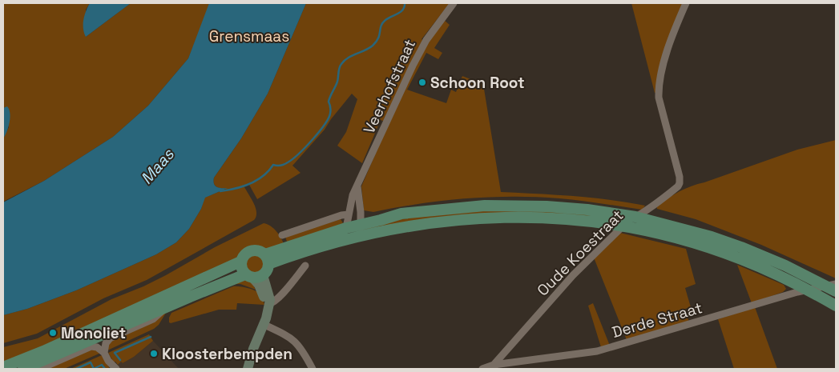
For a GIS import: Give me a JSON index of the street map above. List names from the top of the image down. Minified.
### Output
{"streets":{"street":["Veerhofstraat","Oude Koestraat","Derde Straat"]},"crossings":[["Oude Koestraat","Derde Straat"]],"water":["Maas"],"parks":["Grensmaas"],"places":["Schoon Root","Monoliet","Kloosterbempden"]}
